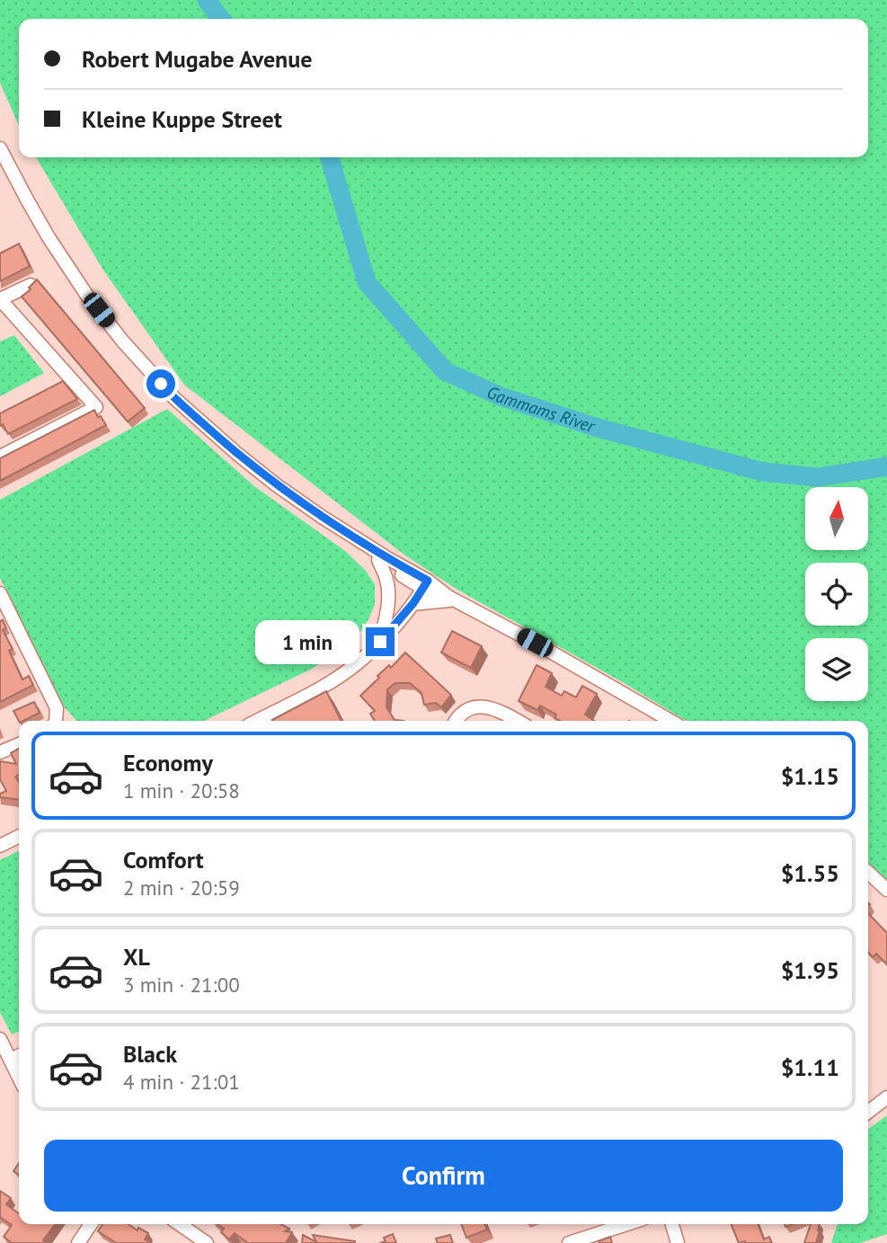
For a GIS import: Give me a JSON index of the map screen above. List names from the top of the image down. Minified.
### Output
{"water":["Gammams River"],"north":"top","page":{"banner":["Robert Mugabe Avenue","Kleine Kuppe Street"],"bubble":"1 min","list":[{"name":"Economy","note":"1 min · 20:58","value":"$1.15"},{"name":"Comfort","note":"2 min · 20:59","value":"$1.55"},{"name":"XL","note":"3 min · 21:00","value":"$1.95"},{"name":"Black","note":"4 min · 21:01","value":"$1.11"}],"buttons":"Confirm"}}
